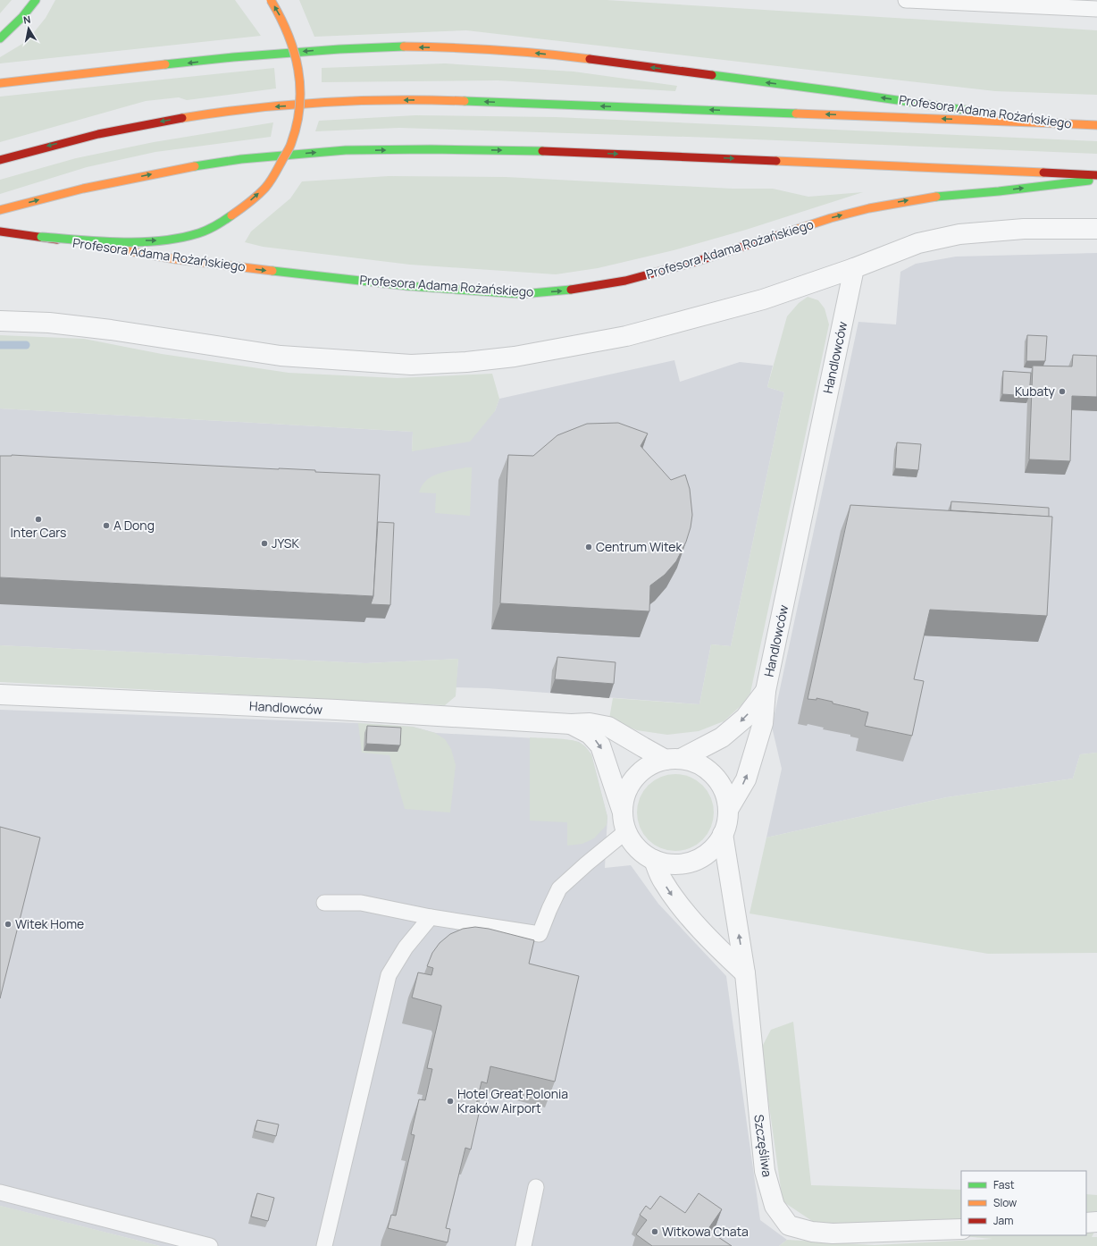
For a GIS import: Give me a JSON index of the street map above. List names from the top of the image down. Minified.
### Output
{"streets":{"main road":["Profesora Adama Rożańskiego"],"street":["Handlowców","Szczęśliwa"]},"crossings":[["Handlowców","Szczęśliwa"]],"places":["Kubaty","Inter Cars","A Dong","JYSK","Centrum Witek","Witek Home","Hotel Great Polonia Kraków Airport","Witkowa Chata"],"legend":["Fast","Slow","Jam"],"north":"top"}
